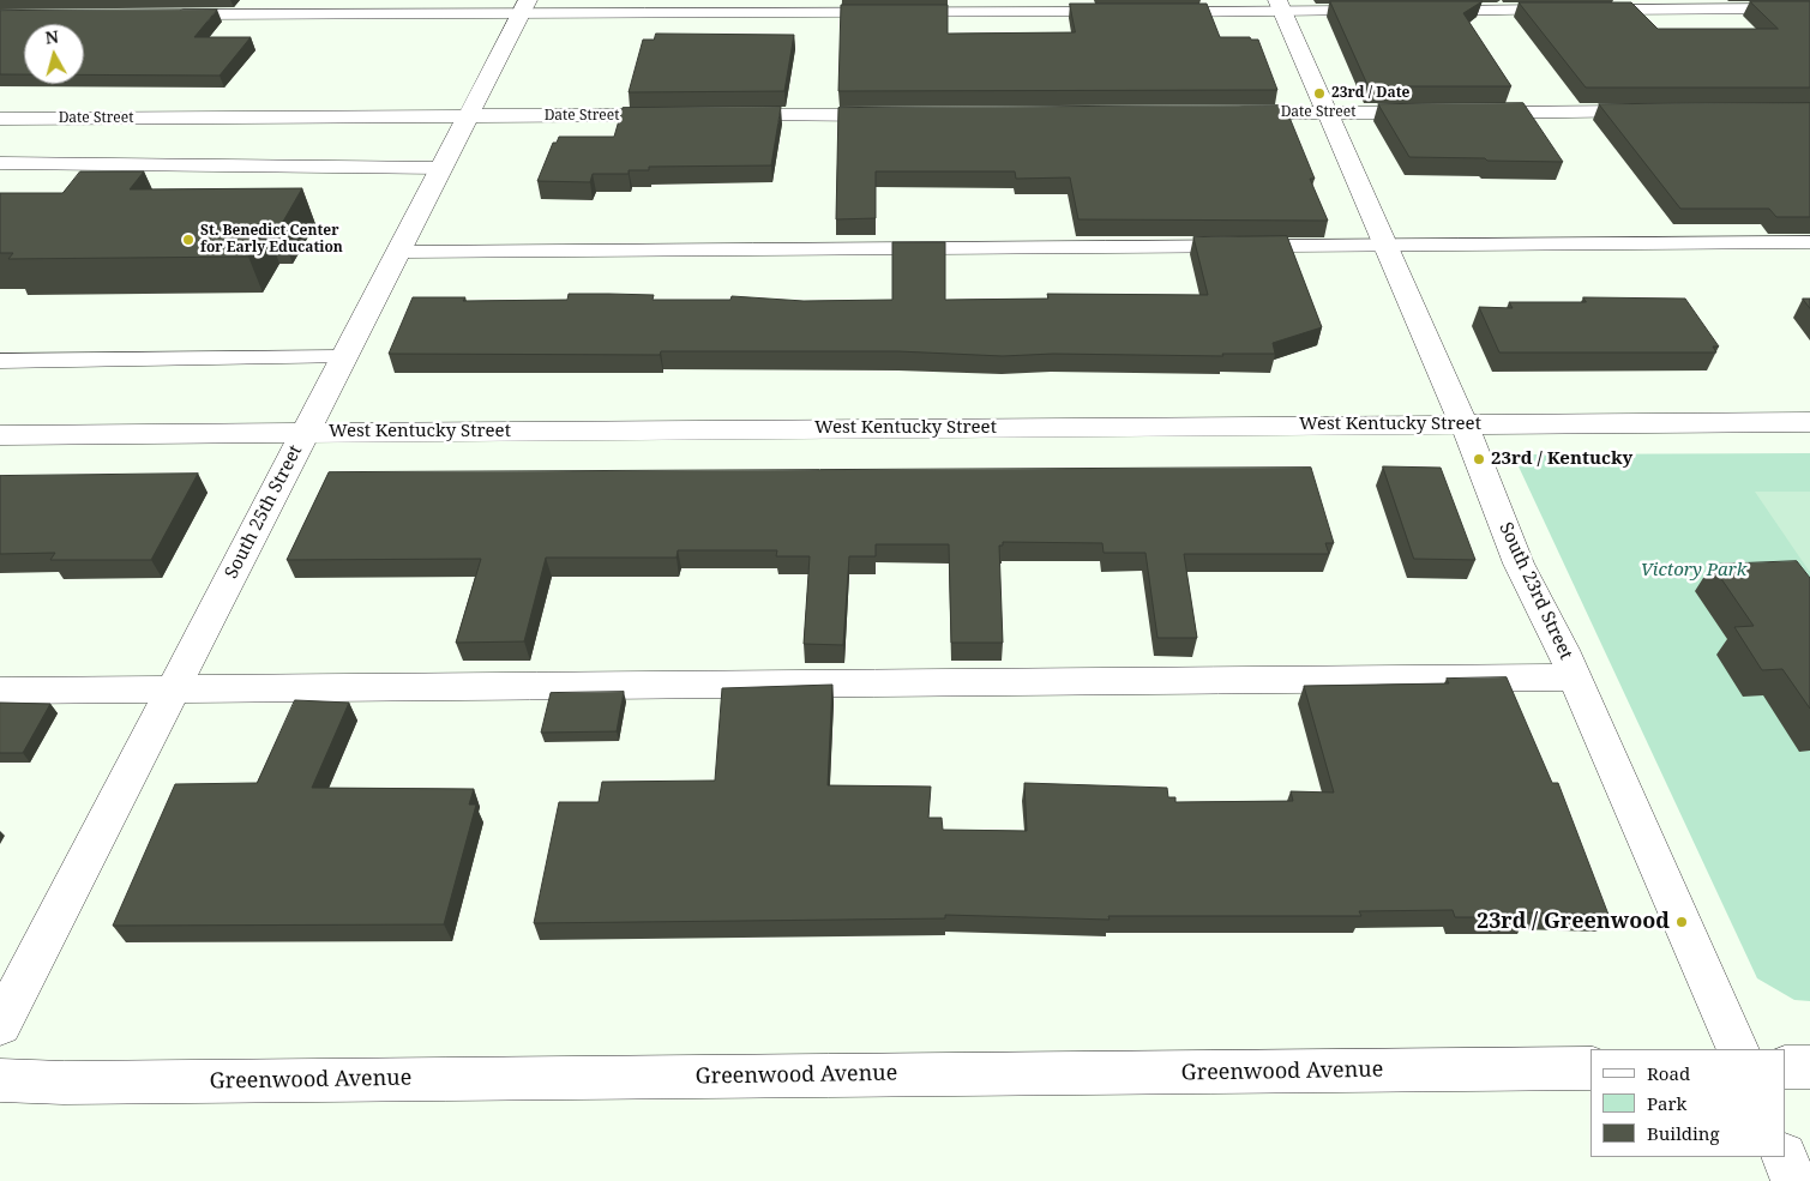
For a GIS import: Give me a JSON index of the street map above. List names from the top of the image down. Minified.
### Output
{"streets":{"street":["Date Street","West Kentucky Street","South 25th Street","South 23rd Street","Greenwood Avenue"]},"crossings":[["Date Street","South 25th Street"],["Date Street","South 23rd Street"],["West Kentucky Street","South 25th Street"],["West Kentucky Street","South 23rd Street"]],"parks":["Victory Park"],"places":["23rd / Date","St. Benedict Center for Early Education","23rd / Kentucky","23rd / Greenwood"],"legend":["Road","Park","Building"],"north":"top"}
